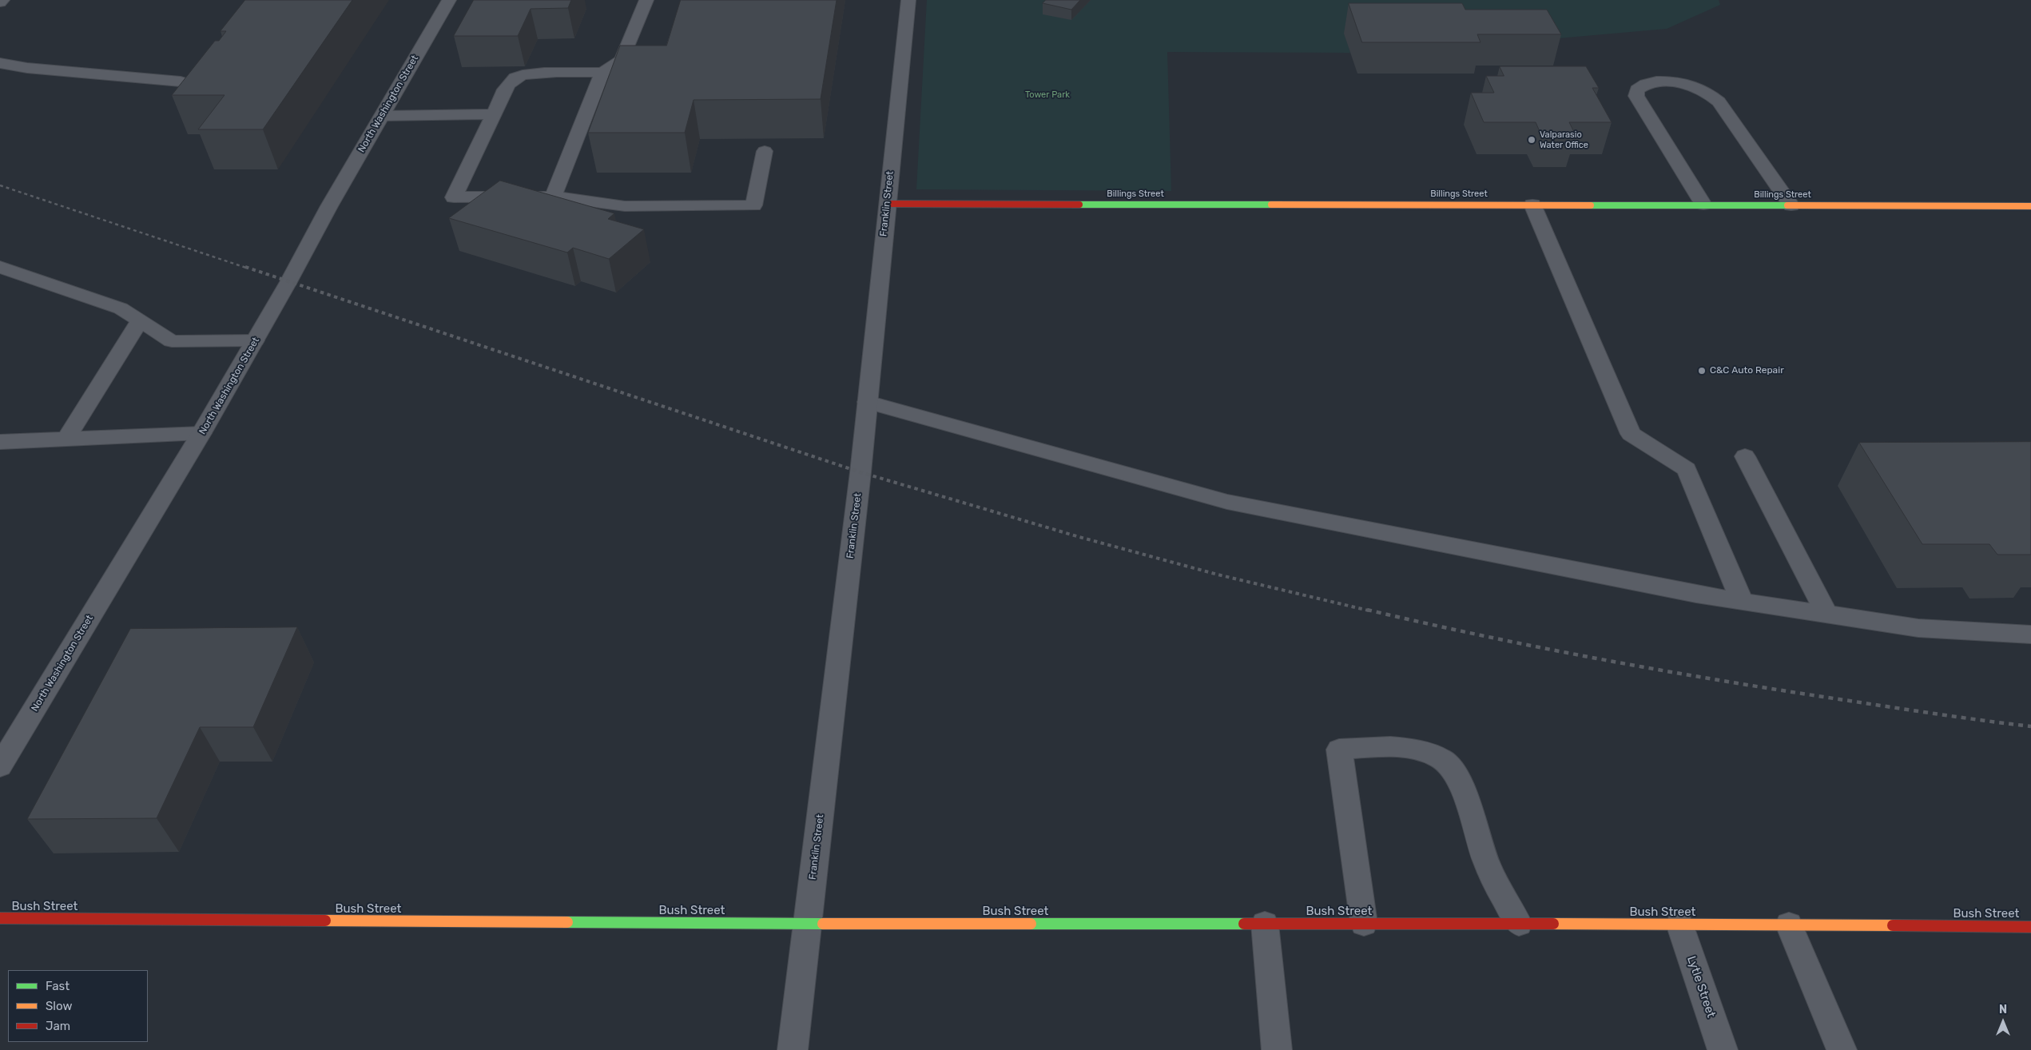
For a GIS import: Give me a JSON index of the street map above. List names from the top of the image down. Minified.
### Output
{"streets":{"street":["North Washington Street","Billings Street","Franklin Street","Bush Street","Lytle Street"]},"crossings":[["Billings Street","Franklin Street"],["Franklin Street","Bush Street"],["Bush Street","Lytle Street"]],"parks":["Tower Park"],"places":["Valparasio Water Office","C&C Auto Repair"],"legend":["Fast","Slow","Jam"],"north":"top"}
